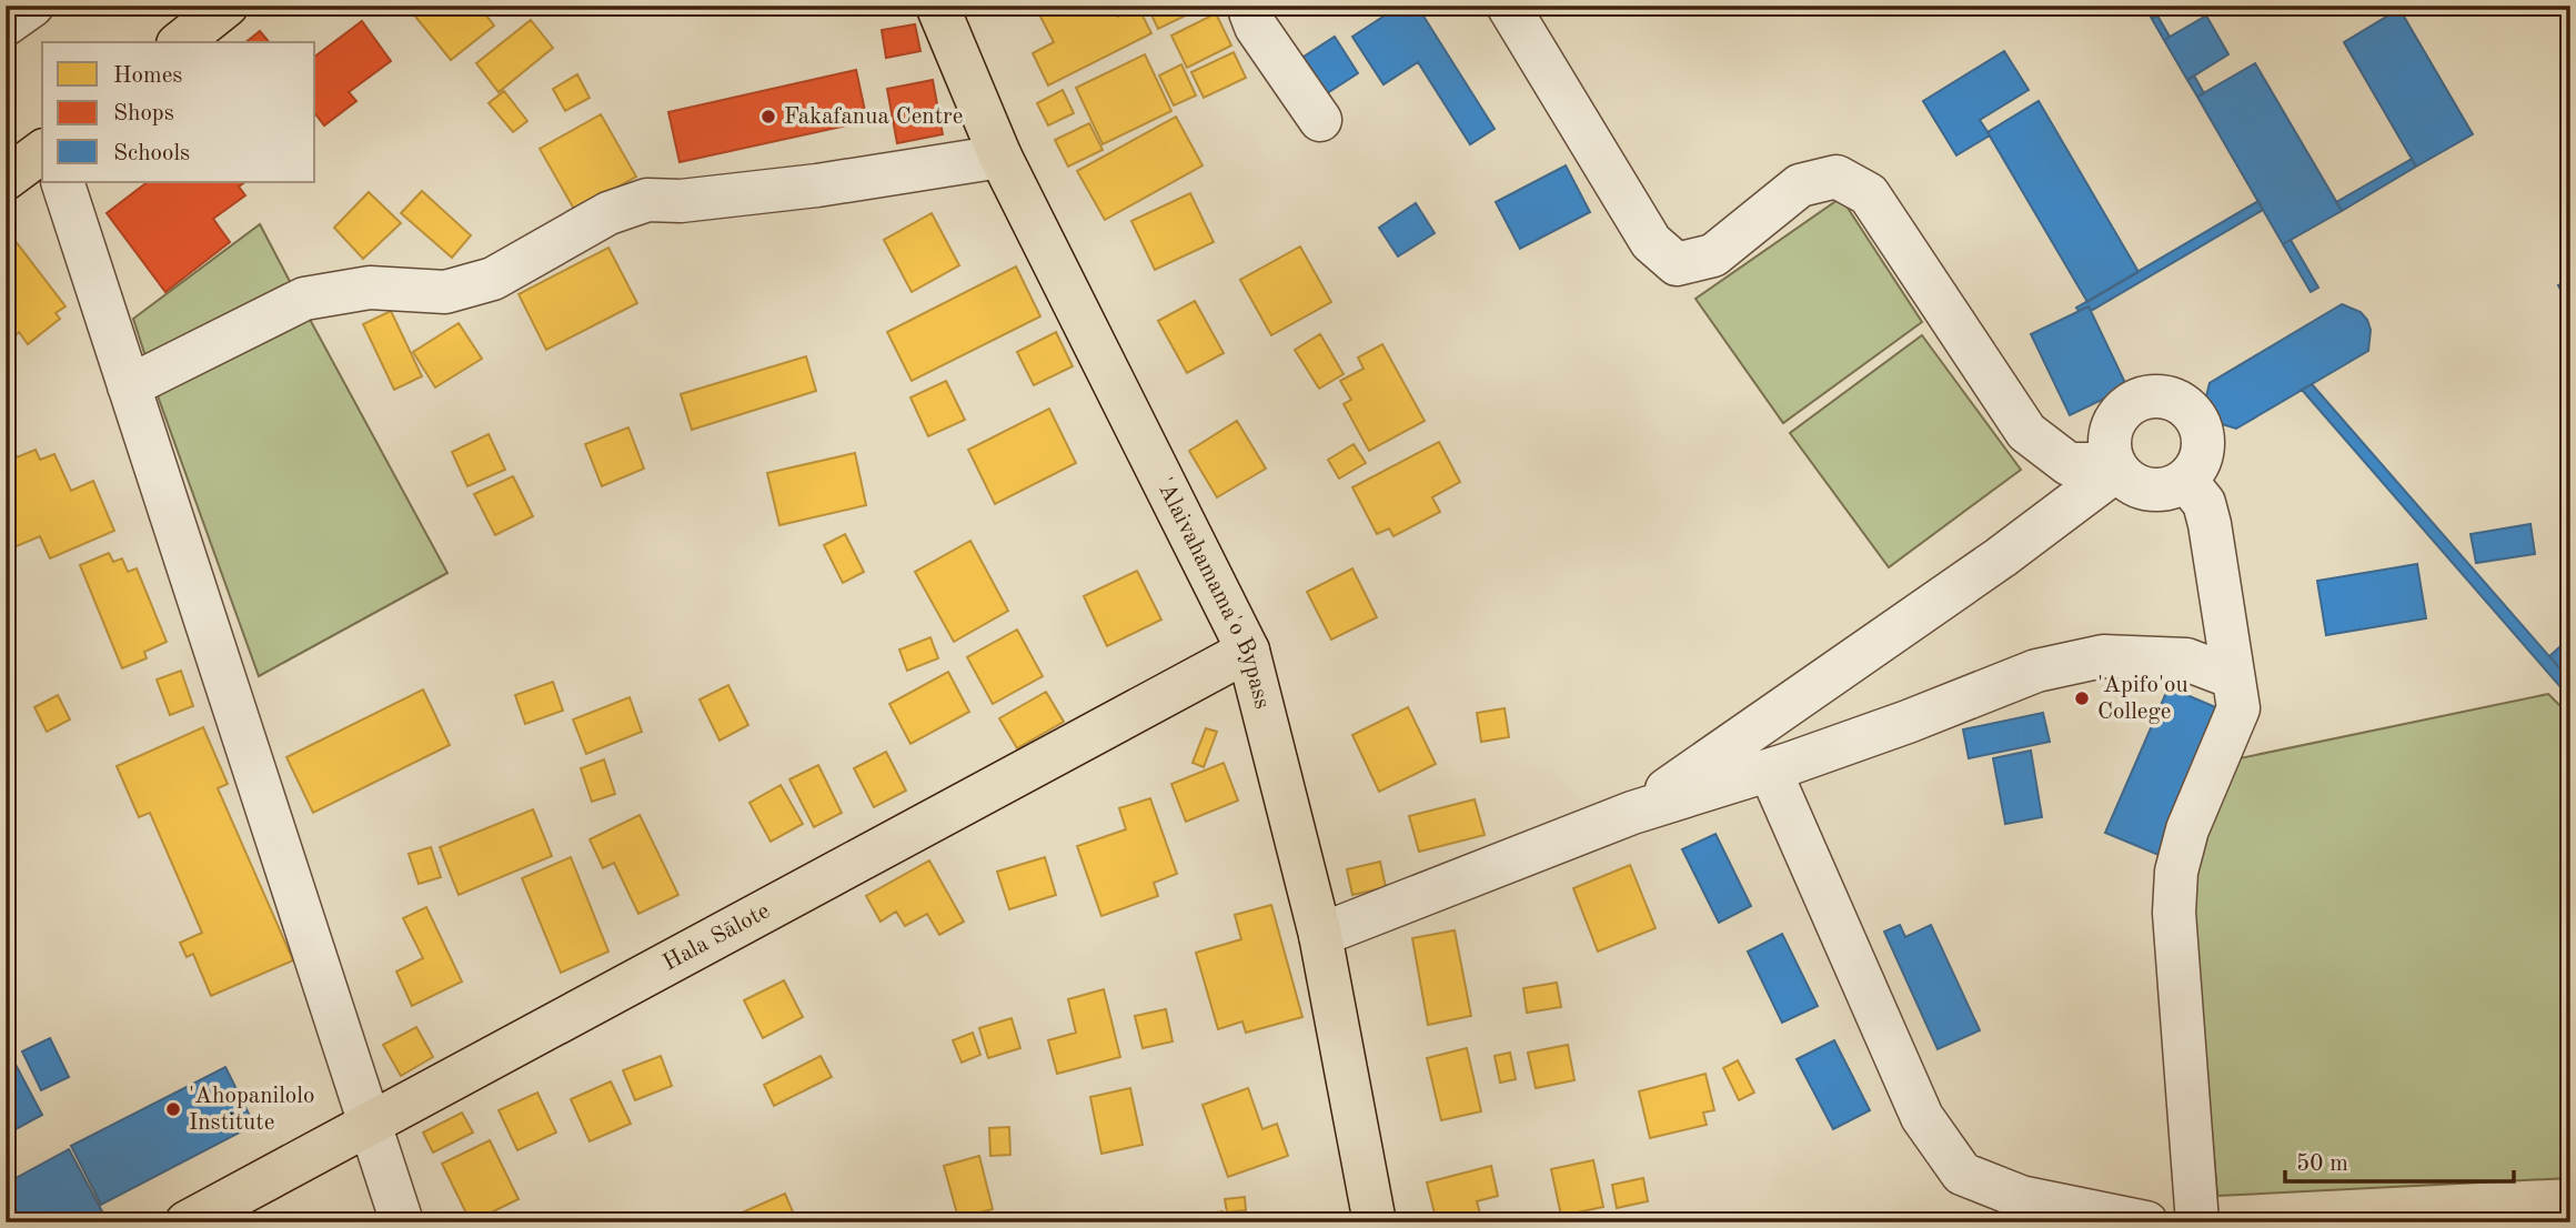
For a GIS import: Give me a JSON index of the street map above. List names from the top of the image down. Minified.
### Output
{"streets":{"main road":["'Alaivahamama'o Bypass","Hala Sālote"]},"crossings":[["'Alaivahamama'o Bypass","Hala Sālote"]],"places":["Fakafanua Centre","'Apifo'ou College","'Ahopanilolo Institute"],"legend":["Homes","Shops","Schools"],"scale_bar":"50 m"}
